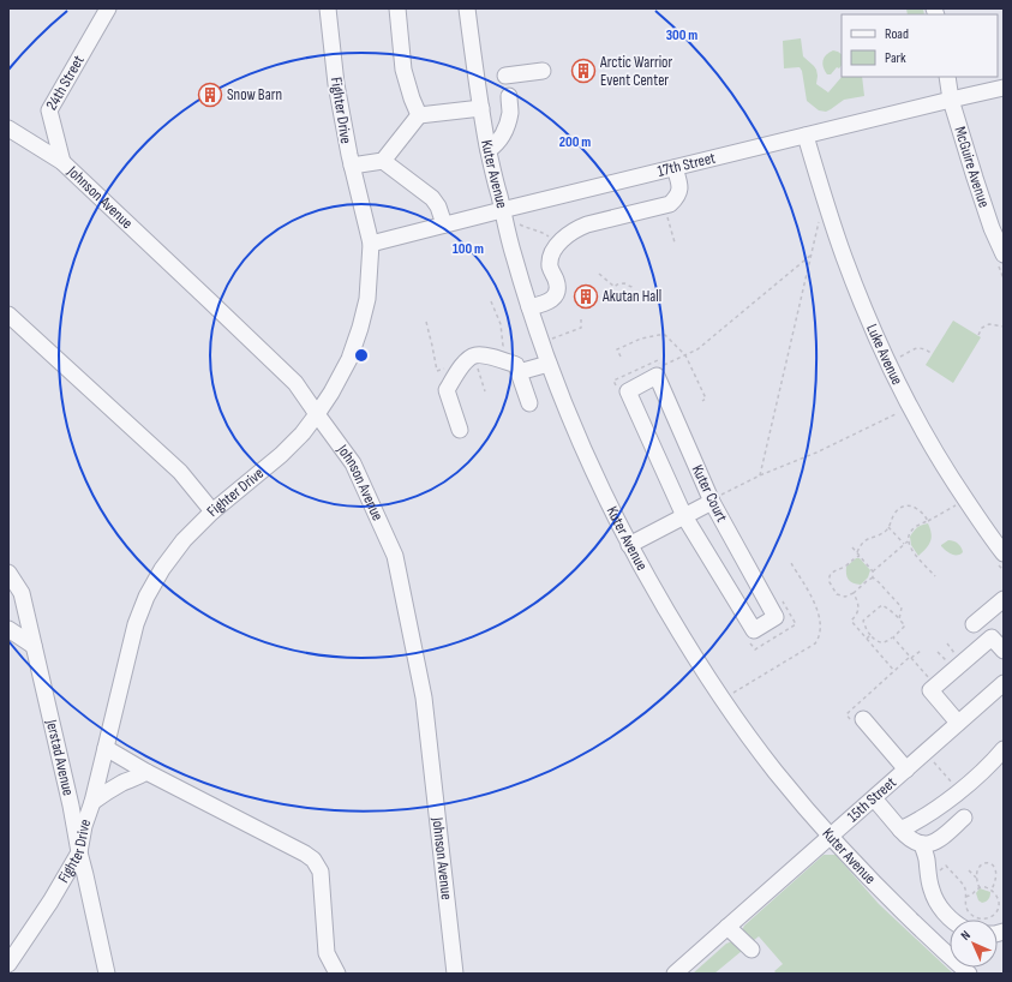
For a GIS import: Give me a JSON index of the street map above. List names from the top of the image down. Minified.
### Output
{"streets":{"street":["24th Street","Fighter Drive","17th Street","McGuire Avenue","Kuter Avenue","Johnson Avenue","Luke Avenue","Kuter Court","Jerstad Avenue","15th Street"]},"crossings":[["24th Street","Johnson Avenue"],["Fighter Drive","17th Street"],["Fighter Drive","Johnson Avenue"],["Fighter Drive","Jerstad Avenue"],["17th Street","McGuire Avenue"],["17th Street","Kuter Avenue"],["17th Street","Luke Avenue"],["Kuter Avenue","Kuter Court"],["Kuter Avenue","15th Street"]],"places":{"building":["Arctic Warrior Event Center","Snow Barn","Akutan Hall"]},"legend":["Road","Park"],"north":"top left","rings":["300 m","200 m","100 m"]}
